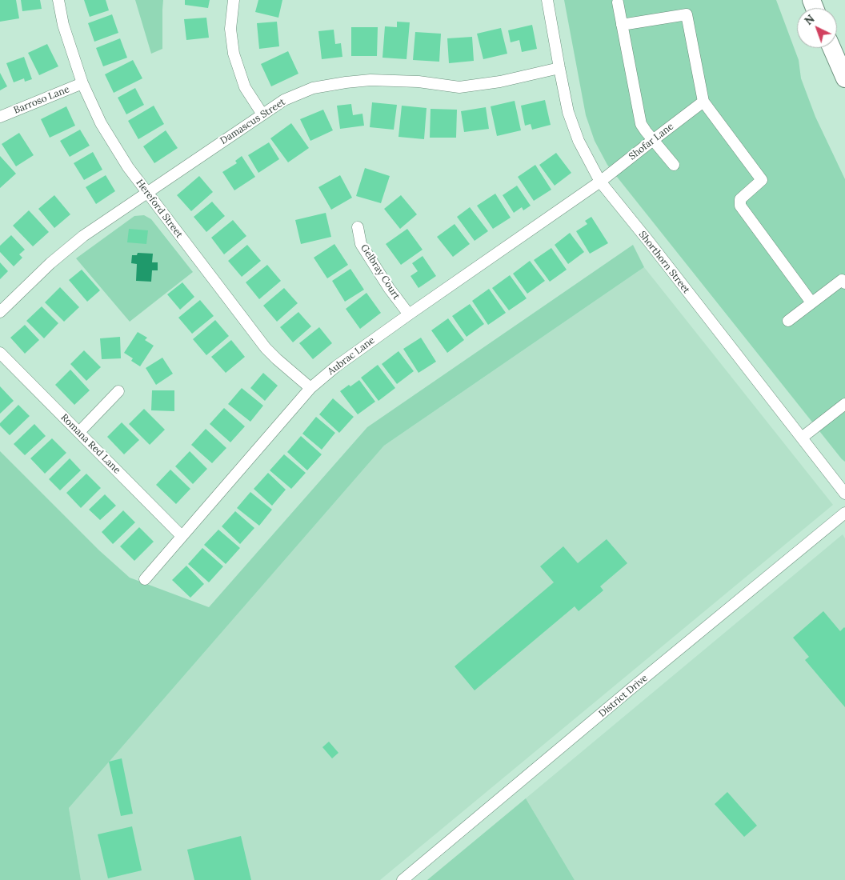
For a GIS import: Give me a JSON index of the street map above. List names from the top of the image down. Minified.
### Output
{"streets":{"street":["Barroso Lane","Damascus Street","Shofar Lane","Hereford Street","Shorthorn Street","Gelbray Court","Aubrac Lane","Romana Red Lane","District Drive"]},"crossings":[["Barroso Lane","Hereford Street"],["Damascus Street","Hereford Street"],["Damascus Street","Shorthorn Street"],["Shofar Lane","Shorthorn Street"],["Shofar Lane","Aubrac Lane"],["Hereford Street","Aubrac Lane"],["Shorthorn Street","Aubrac Lane"],["Gelbray Court","Aubrac Lane"],["Aubrac Lane","Romana Red Lane"]],"north":"top left"}
